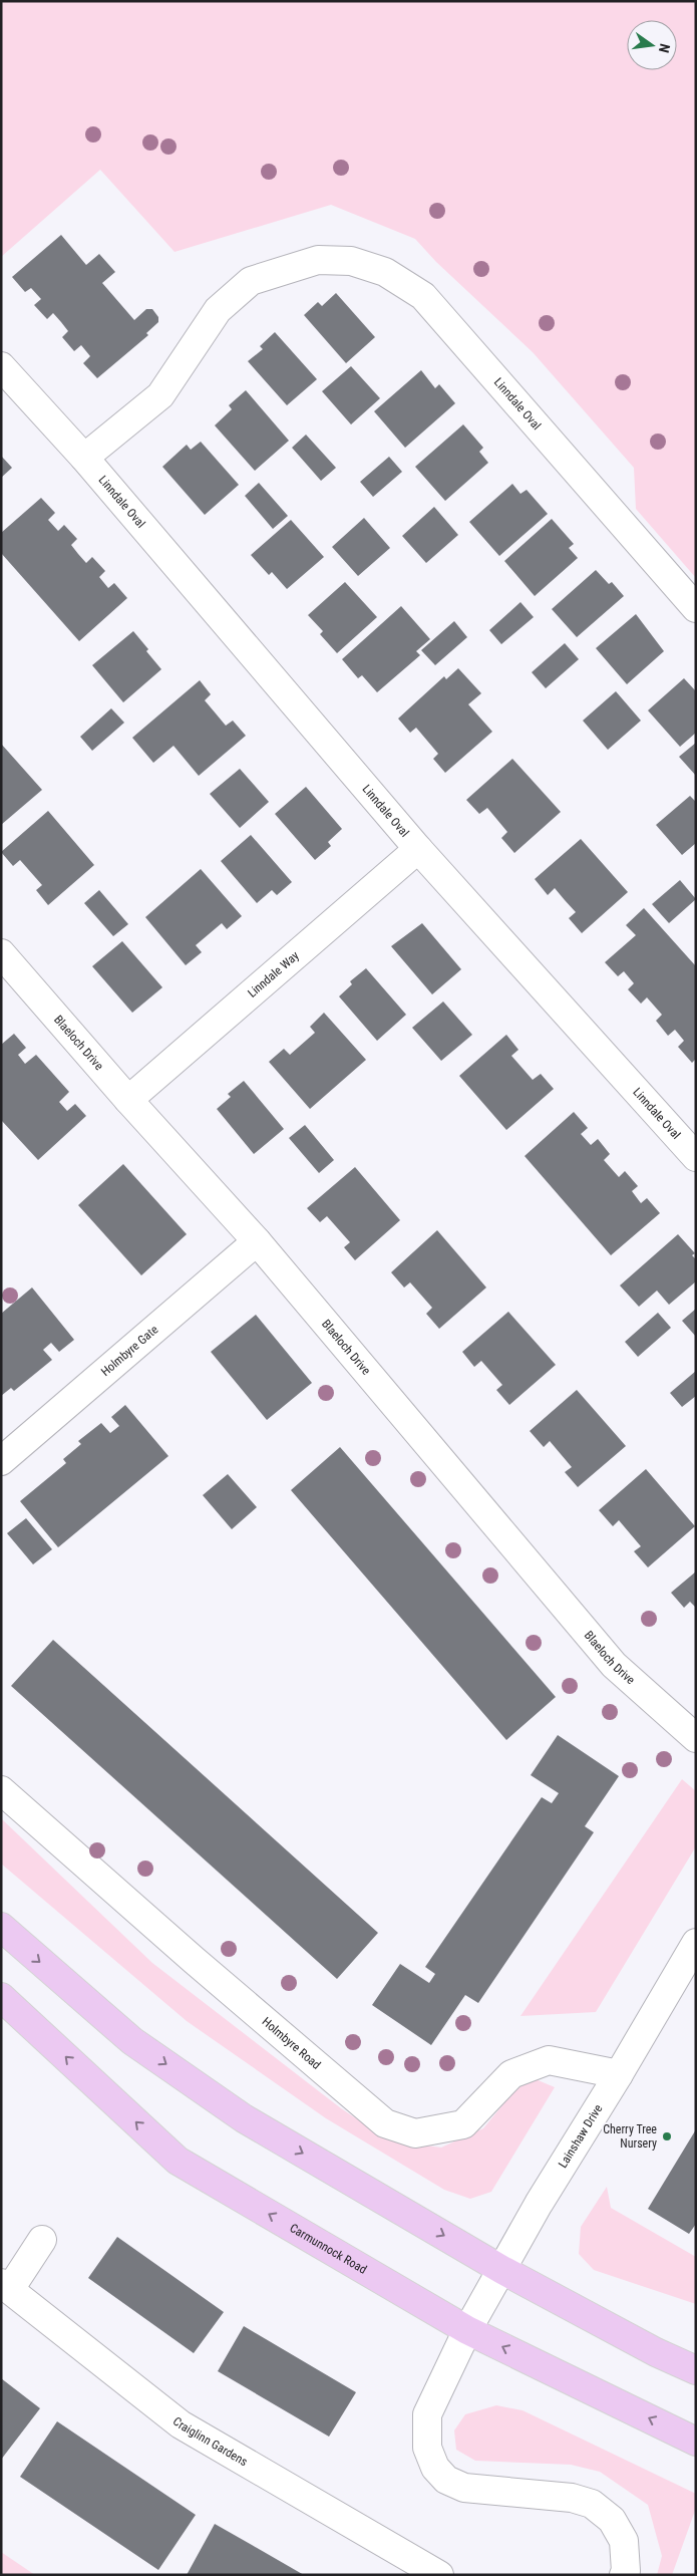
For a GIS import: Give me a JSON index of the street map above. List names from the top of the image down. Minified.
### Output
{"streets":{"main road":["Carmunnock Road"],"street":["Linndale Oval","Linndale Way","Blaeloch Drive","Holmbyre Gate","Holmbyre Road","Lainshaw Drive","Craiglinn Gardens"]},"crossings":[["Linndale Oval","Linndale Way"],["Linndale Way","Blaeloch Drive"],["Blaeloch Drive","Holmbyre Gate"],["Holmbyre Road","Lainshaw Drive"],["Lainshaw Drive","Carmunnock Road"]],"places":["Cherry Tree Nursery"],"north":"right"}
